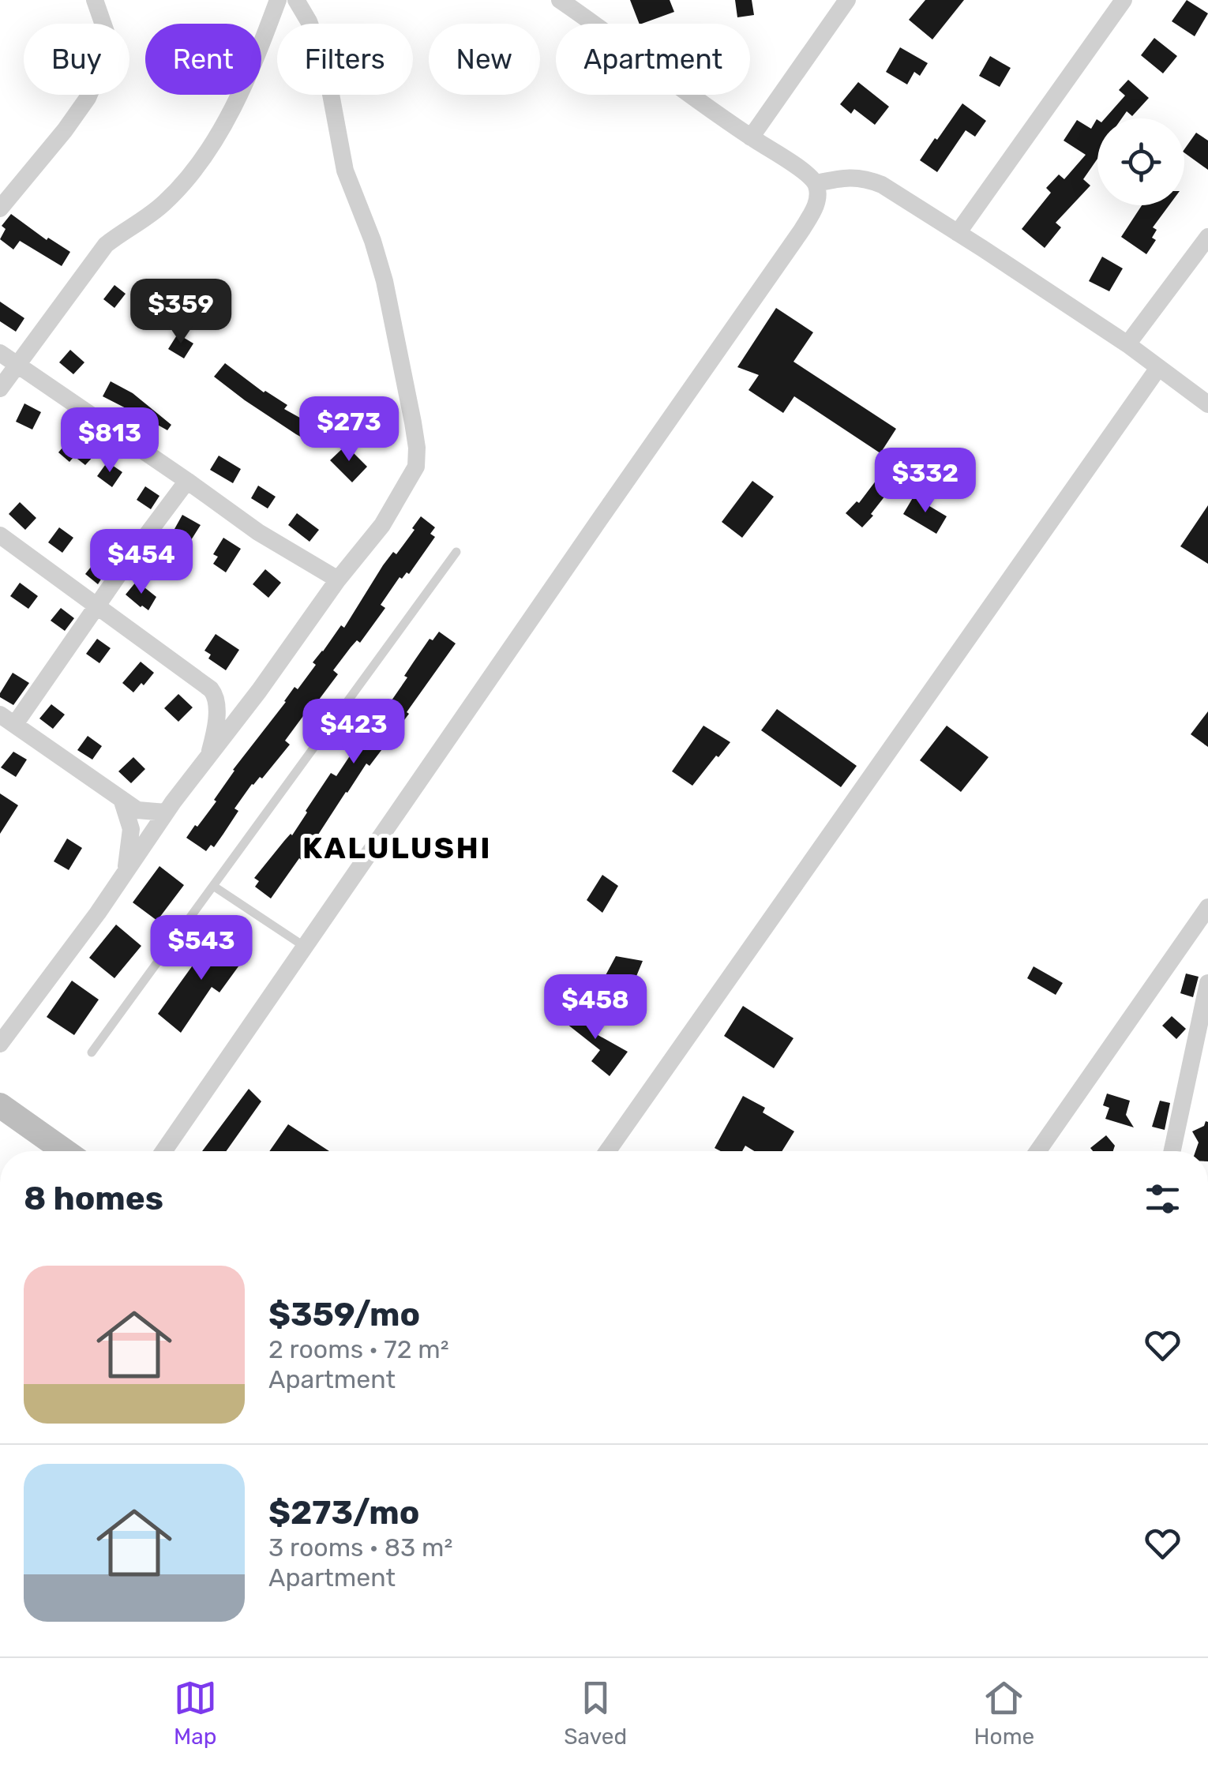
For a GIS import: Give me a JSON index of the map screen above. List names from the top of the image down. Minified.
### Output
{"districts":["KALULUSHI"],"page":{"chip":["Buy","Rent","Filters","New","Apartment"],"price":["$359","$273","$813","$332","$454","$423","$543","$458"],"heading":"8 homes","list":[{"name":"$359/mo","note":"2 rooms · 72 m² · Apartment"},{"name":"$273/mo","note":"3 rooms · 83 m² · Apartment"}],"tabs":["Map","Saved","Home"]}}
